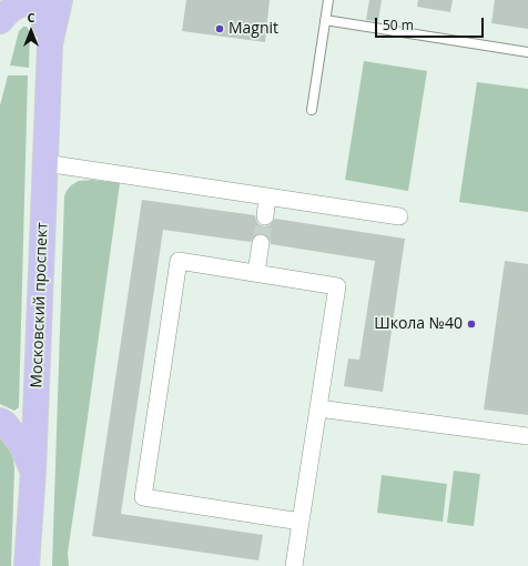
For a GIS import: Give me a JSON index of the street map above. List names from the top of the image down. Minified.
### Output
{"streets":{"main road":["Московский проспект"]},"places":["Magnit","Школа №40"],"scale_bar":"50 m","north":"top"}
